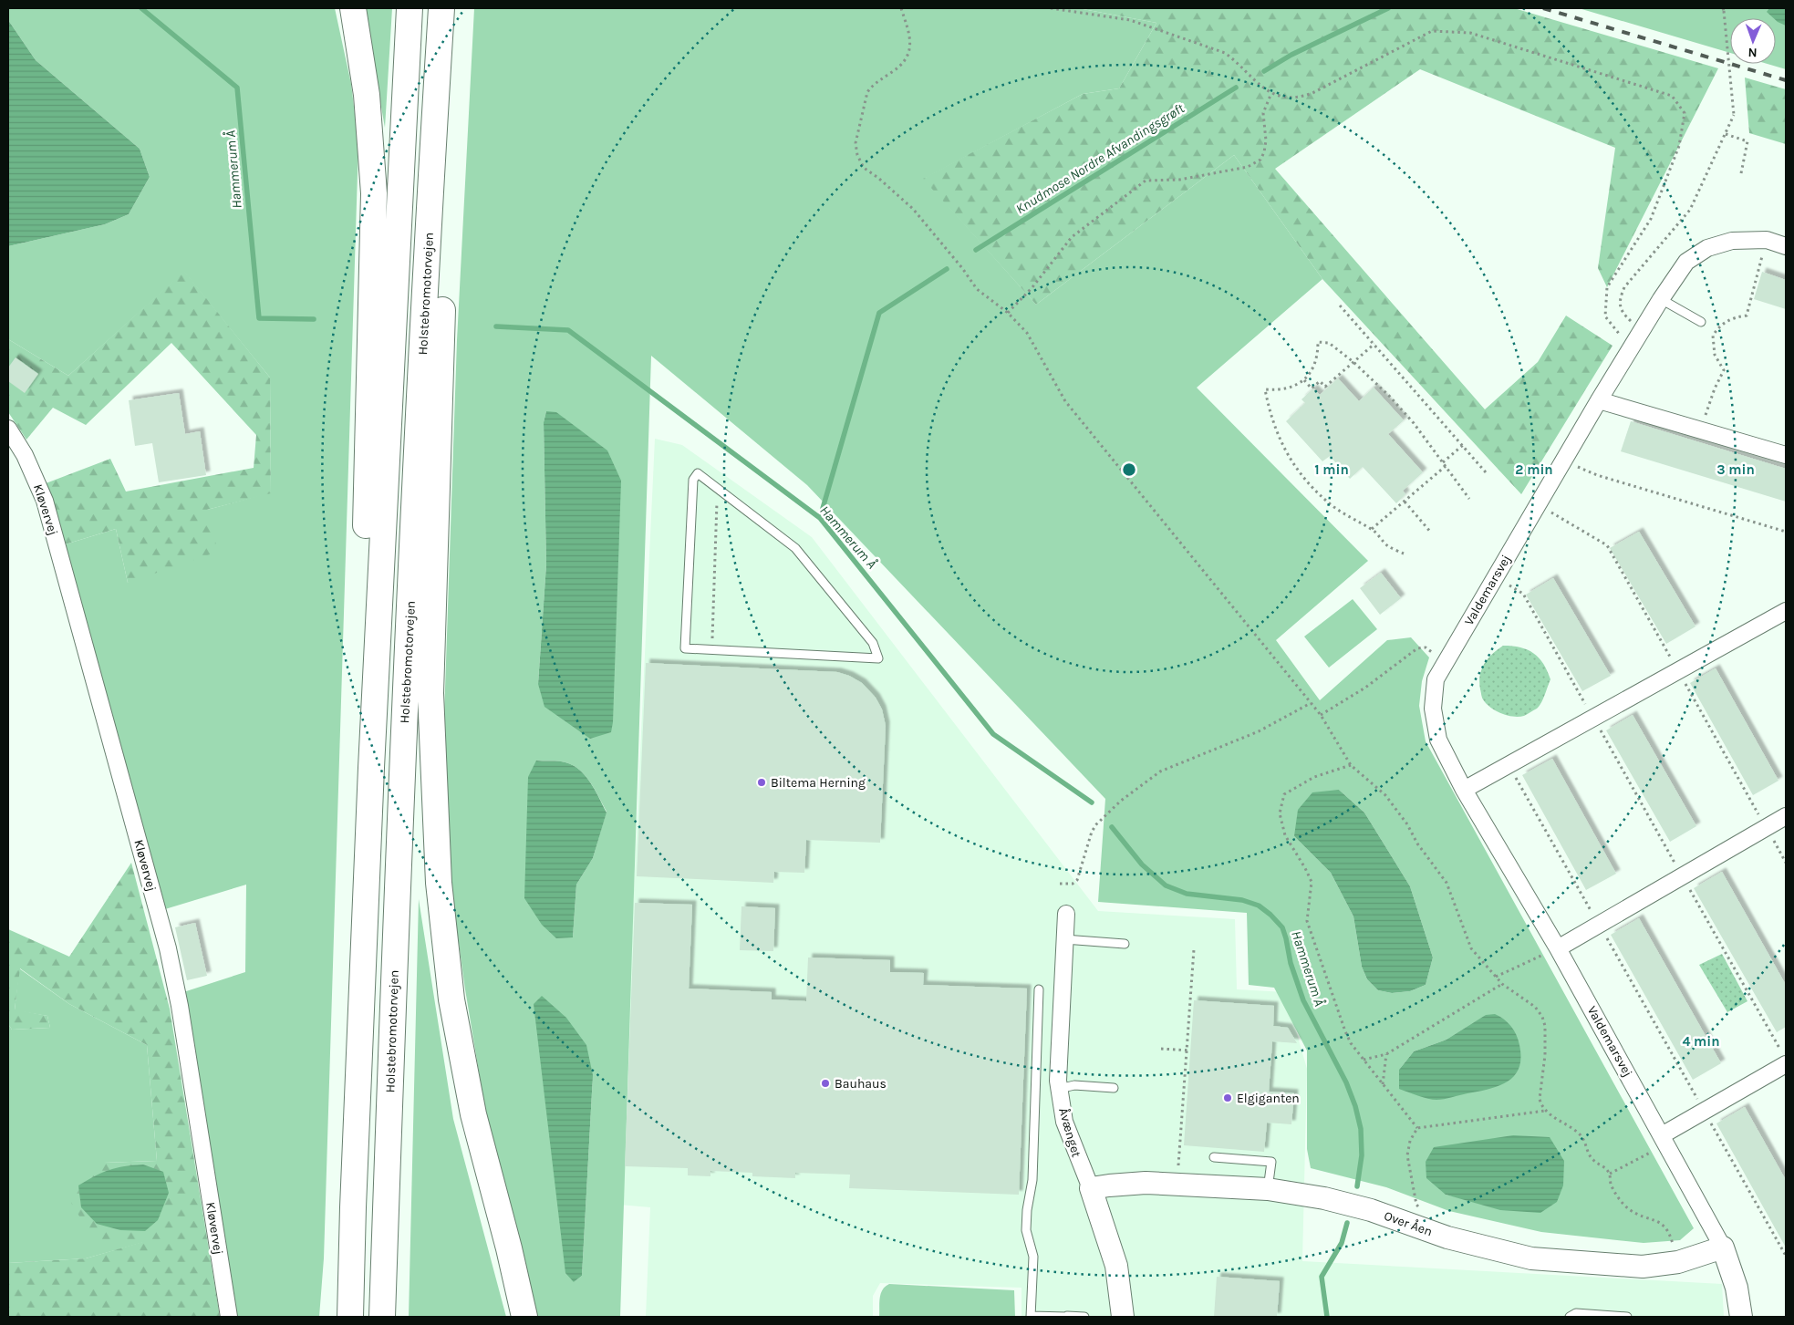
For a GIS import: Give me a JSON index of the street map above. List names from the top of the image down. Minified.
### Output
{"streets":{"highway":["Holstebromotorvejen"],"street":["Kløvervej","Valdemarsvej","Åvænget","Over Åen"]},"crossings":[["Valdemarsvej","Over Åen"],["Åvænget","Over Åen"]],"water":["Knudmose Nordre Afvandingsgrøft","Hammerum Å"],"places":["Biltema Herning","Bauhaus","Elgiganten"],"north":"bottom","rings":["1 min","2 min","3 min","4 min"]}
